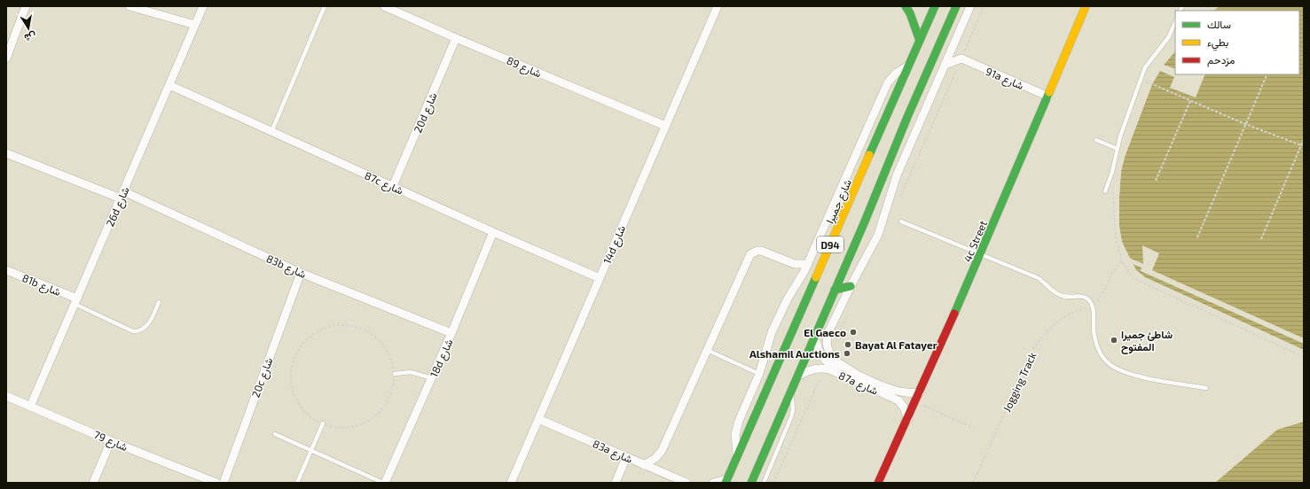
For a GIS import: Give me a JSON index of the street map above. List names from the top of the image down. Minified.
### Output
{"streets":{"main road":["شارع جميرا","4c Street","D94"],"street":["شارع 89","91a شارع","20d شارع","87c شارع","26d شارع","14d شارع","83b شارع","81b شارع","18d شارع","20c شارع","87a شارع","شارع 79","83a شارع"],"path":["Jogging Track"]},"crossings":[["شارع 89","20d شارع"],["شارع 89","14d شارع"],["91a شارع","4c Street"],["20d شارع","87c شارع"],["87c شارع","26d شارع"],["87c شارع","14d شارع"],["87c شارع","18d شارع"],["26d شارع","83b شارع"],["26d شارع","81b شارع"],["26d شارع","شارع 79"],["4c Street","87a شارع"],["14d شارع","83a شارع"],["D94","87a شارع"],["83b شارع","18d شارع"],["83b شارع","20c شارع"]],"places":["El Gaeco","شاطئ جميرا المفتوح","Bayat Al Fatayer","Alshamil Auctions"],"legend":["سالك","بطيء","مزدحم"],"north":"bottom"}
